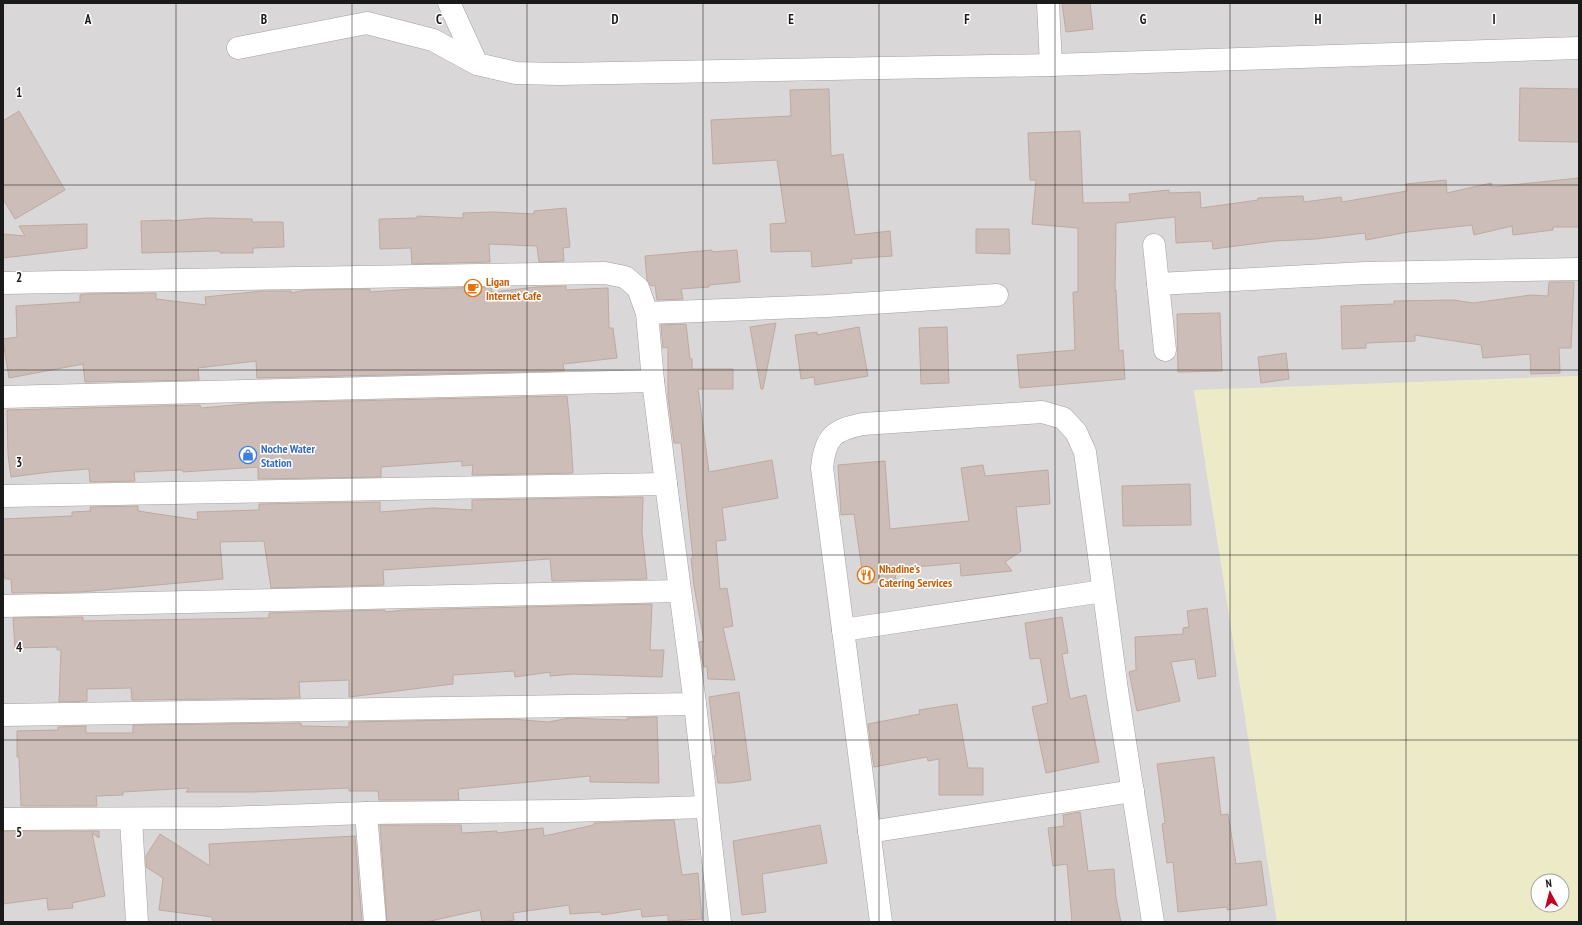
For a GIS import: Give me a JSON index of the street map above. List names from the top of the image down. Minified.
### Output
{"places":{"cafe":["Ligan Internet Cafe"],"shop":["Noche Water Station"],"restaurant":["Nhadine's Catering Services"]},"north":"top","grid":{"columns":["A","B","C","D","E","F","G","H","I"],"rows":["1","2","3","4","5"]}}
